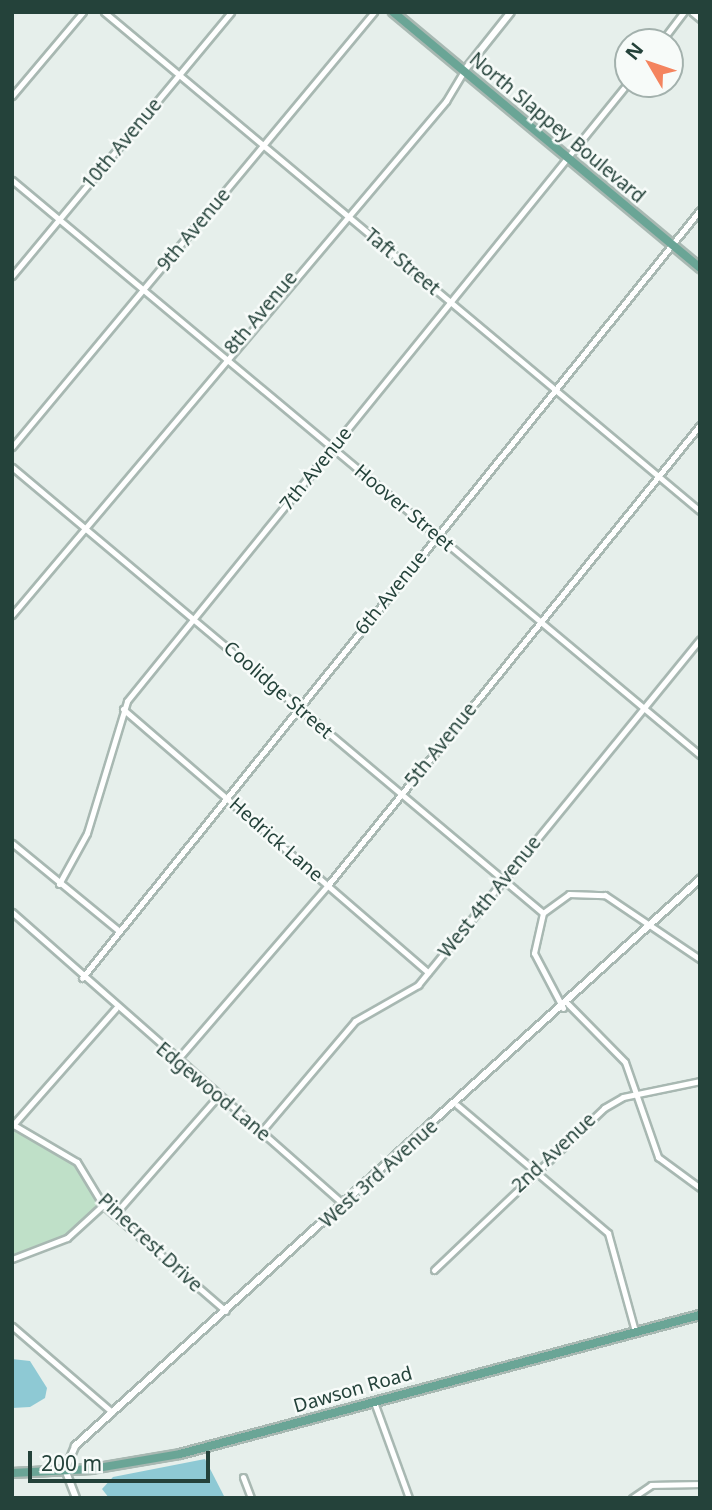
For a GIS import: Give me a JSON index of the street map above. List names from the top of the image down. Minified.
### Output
{"streets":{"main road":["North Slappey Boulevard","Dawson Road"],"street":["10th Avenue","9th Avenue","Taft Street","8th Avenue","7th Avenue","Hoover Street","6th Avenue","Coolidge Street","5th Avenue","Hedrick Lane","West 4th Avenue","Edgewood Lane","2nd Avenue","West 3rd Avenue","Pinecrest Drive"]},"crossings":[["North Slappey Boulevard","8th Avenue"],["North Slappey Boulevard","7th Avenue"],["North Slappey Boulevard","6th Avenue"],["10th Avenue","Taft Street"],["10th Avenue","Hoover Street"],["9th Avenue","Taft Street"],["9th Avenue","Hoover Street"],["Taft Street","8th Avenue"],["Taft Street","7th Avenue"],["Taft Street","6th Avenue"],["Taft Street","5th Avenue"],["8th Avenue","Hoover Street"],["8th Avenue","Coolidge Street"],["7th Avenue","Hoover Street"],["7th Avenue","Coolidge Street"],["7th Avenue","Hedrick Lane"],["Hoover Street","6th Avenue"],["Hoover Street","5th Avenue"],["Hoover Street","West 4th Avenue"],["6th Avenue","Coolidge Street"],["6th Avenue","Hedrick Lane"],["6th Avenue","Edgewood Lane"],["Coolidge Street","5th Avenue"],["Coolidge Street","West 4th Avenue"],["5th Avenue","Hedrick Lane"],["5th Avenue","Edgewood Lane"],["Hedrick Lane","West 4th Avenue"],["West 4th Avenue","Edgewood Lane"],["Edgewood Lane","West 3rd Avenue"],["West 3rd Avenue","Pinecrest Drive"],["West 3rd Avenue","Dawson Road"]],"scale_bar":"200 m","north":"top left"}
